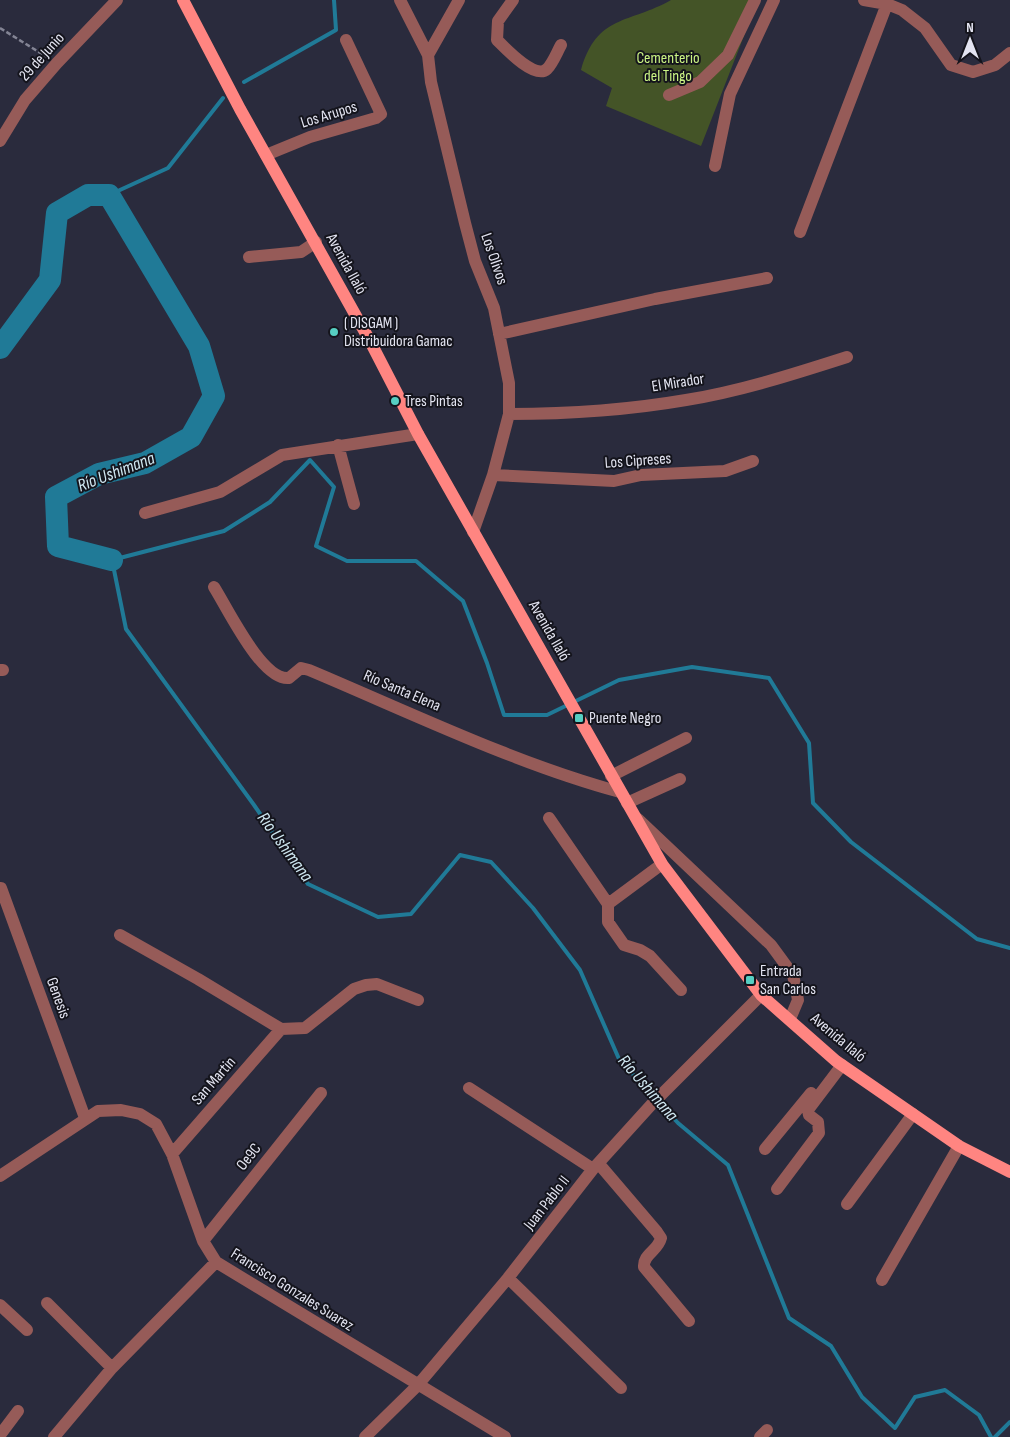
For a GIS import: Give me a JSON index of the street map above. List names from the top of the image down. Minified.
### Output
{"streets":{"main road":["Avenida Ilaló"],"street":["29 de Junio","Los Arupos","Los Olivos","El Mirador","Los Cipreses","Río Santa Elena","Genesis","San Martin","Oe9C","Juan Pablo II","Francisco Gonzales Suarez"]},"crossings":[["Los Arupos","Avenida Ilaló"],["Los Olivos","Avenida Ilaló"],["Los Olivos","El Mirador"],["Los Olivos","Los Cipreses"],["Avenida Ilaló","Río Santa Elena"],["Avenida Ilaló","Juan Pablo II"],["Genesis","Francisco Gonzales Suarez"],["San Martin","Francisco Gonzales Suarez"],["Oe9C","Francisco Gonzales Suarez"],["Juan Pablo II","Francisco Gonzales Suarez"]],"water":["Río Ushimana"],"parks":["Cementerio del Tingo"],"places":{"other":["( DISGAM ) Distribuidora Gamac","Tres Pintas"],"transit":["Puente Negro","Entrada San Carlos"]},"north":"top"}
